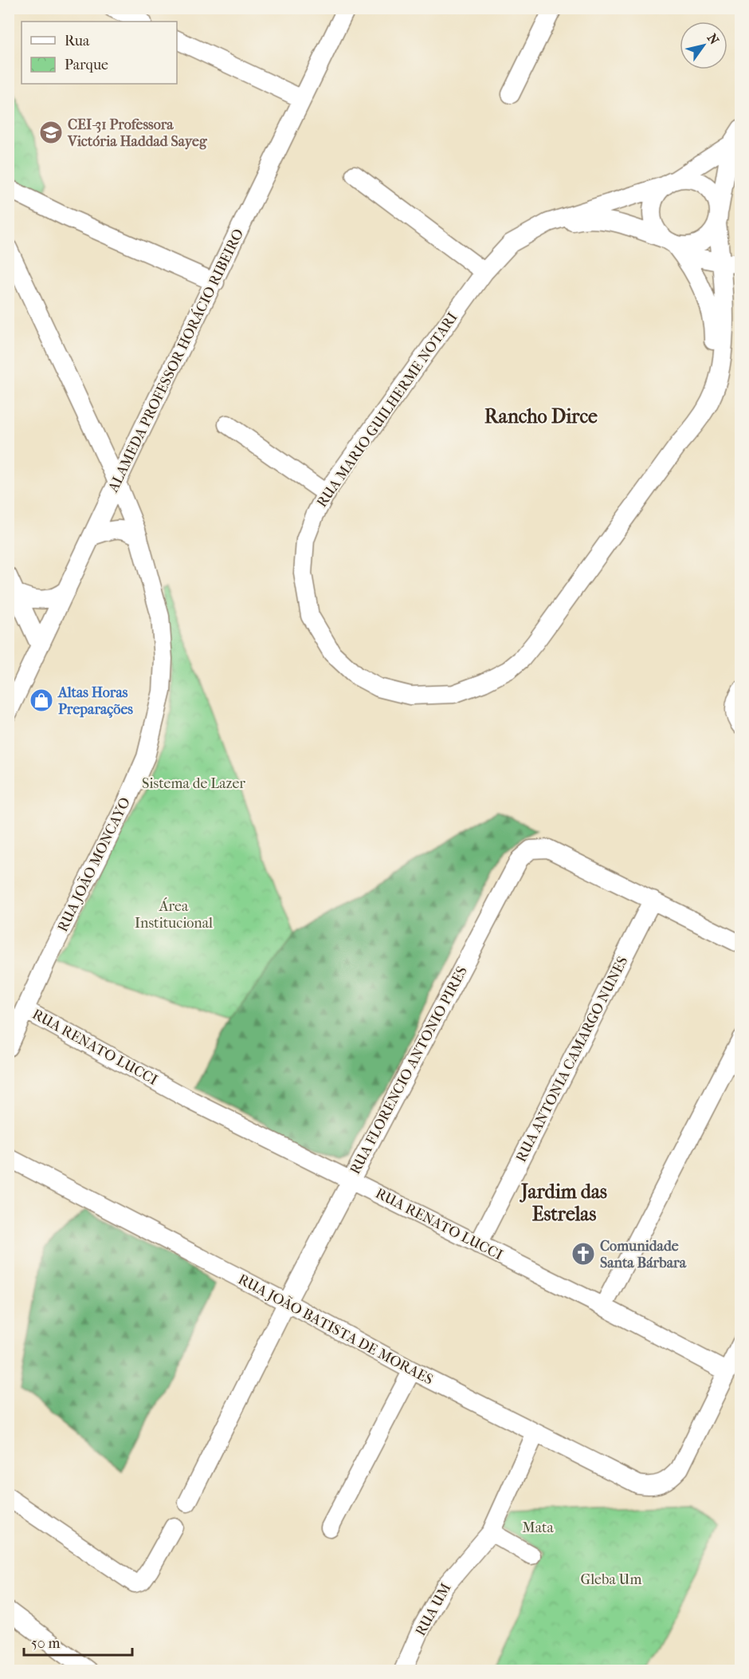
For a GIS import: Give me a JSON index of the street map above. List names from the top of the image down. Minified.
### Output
{"streets":{"street":["ALAMEDA PROFESSOR HORÁCIO RIBEIRO","RUA MARIO GUILHERME NOTARI","RUA JOÃO MONCAYO","RUA RENATO LUCCI","RUA ANTONIA CAMARGO NUNES","RUA FLORENCIO ANTONIO PIRES","RUA JOÃO BATISTA DE MORAES","RUA UM"]},"crossings":[["ALAMEDA PROFESSOR HORÁCIO RIBEIRO","RUA JOÃO MONCAYO"],["RUA JOÃO MONCAYO","RUA RENATO LUCCI"],["RUA RENATO LUCCI","RUA ANTONIA CAMARGO NUNES"],["RUA RENATO LUCCI","RUA FLORENCIO ANTONIO PIRES"],["RUA RENATO LUCCI","RUA JOÃO BATISTA DE MORAES"],["RUA ANTONIA CAMARGO NUNES","RUA FLORENCIO ANTONIO PIRES"],["RUA FLORENCIO ANTONIO PIRES","RUA JOÃO BATISTA DE MORAES"],["RUA JOÃO BATISTA DE MORAES","RUA UM"]],"districts":["Rancho Dirce","Jardim das Estrelas"],"parks":["Sistema de Lazer","Área Institucional","Mata","Gleba Um"],"places":{"school or university":["CEI-31 Professora Victória Haddad Sayeg"],"shop":["Altas Horas Preparações"],"church":["Comunidade Santa Bárbara"]},"legend":["Rua","Parque"],"scale_bar":"50 m","north":"top right"}
